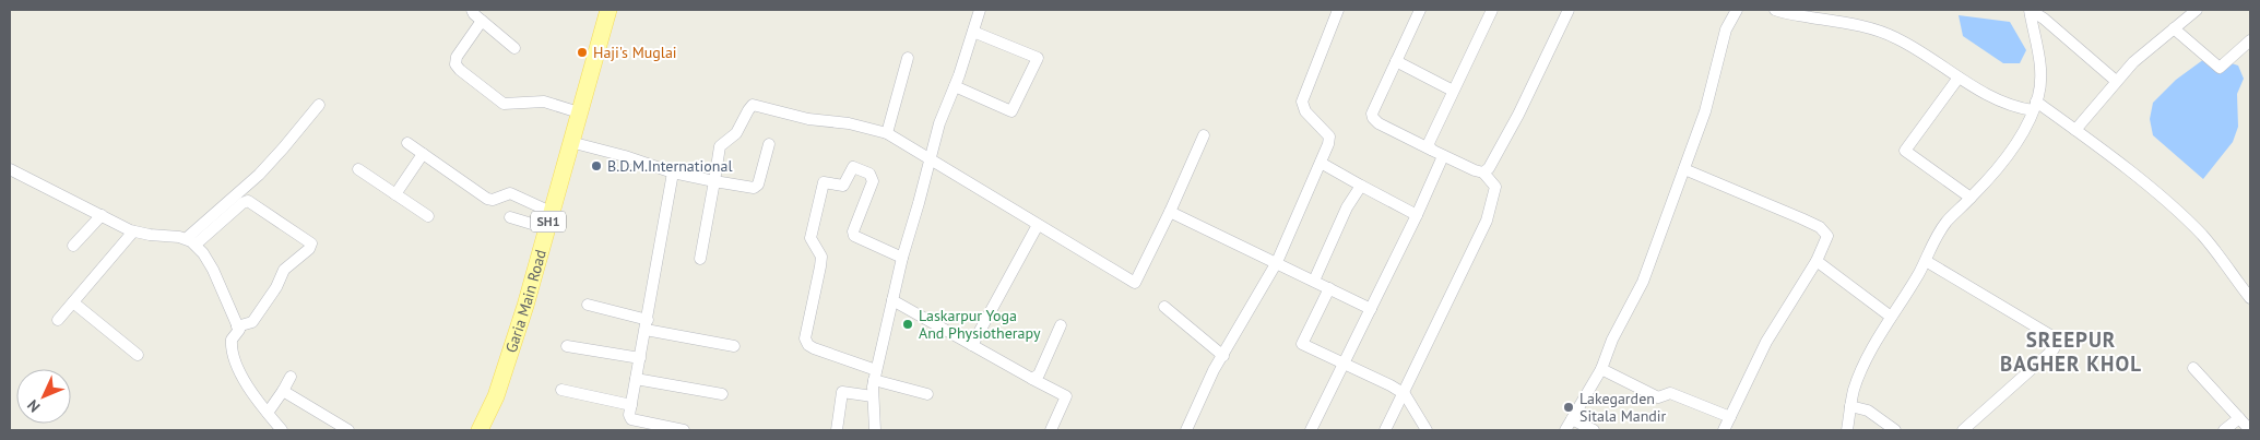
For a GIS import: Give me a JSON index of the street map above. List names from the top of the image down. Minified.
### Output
{"streets":{"main road":["SH1","Garia Main Road"]},"districts":["SREEPUR BAGHER KHOL"],"places":["Haji's Muglai","B.D.M.International","Laskarpur Yoga And Physiotherapy","Lakegarden Sitala Mandir"],"north":"bottom left"}
